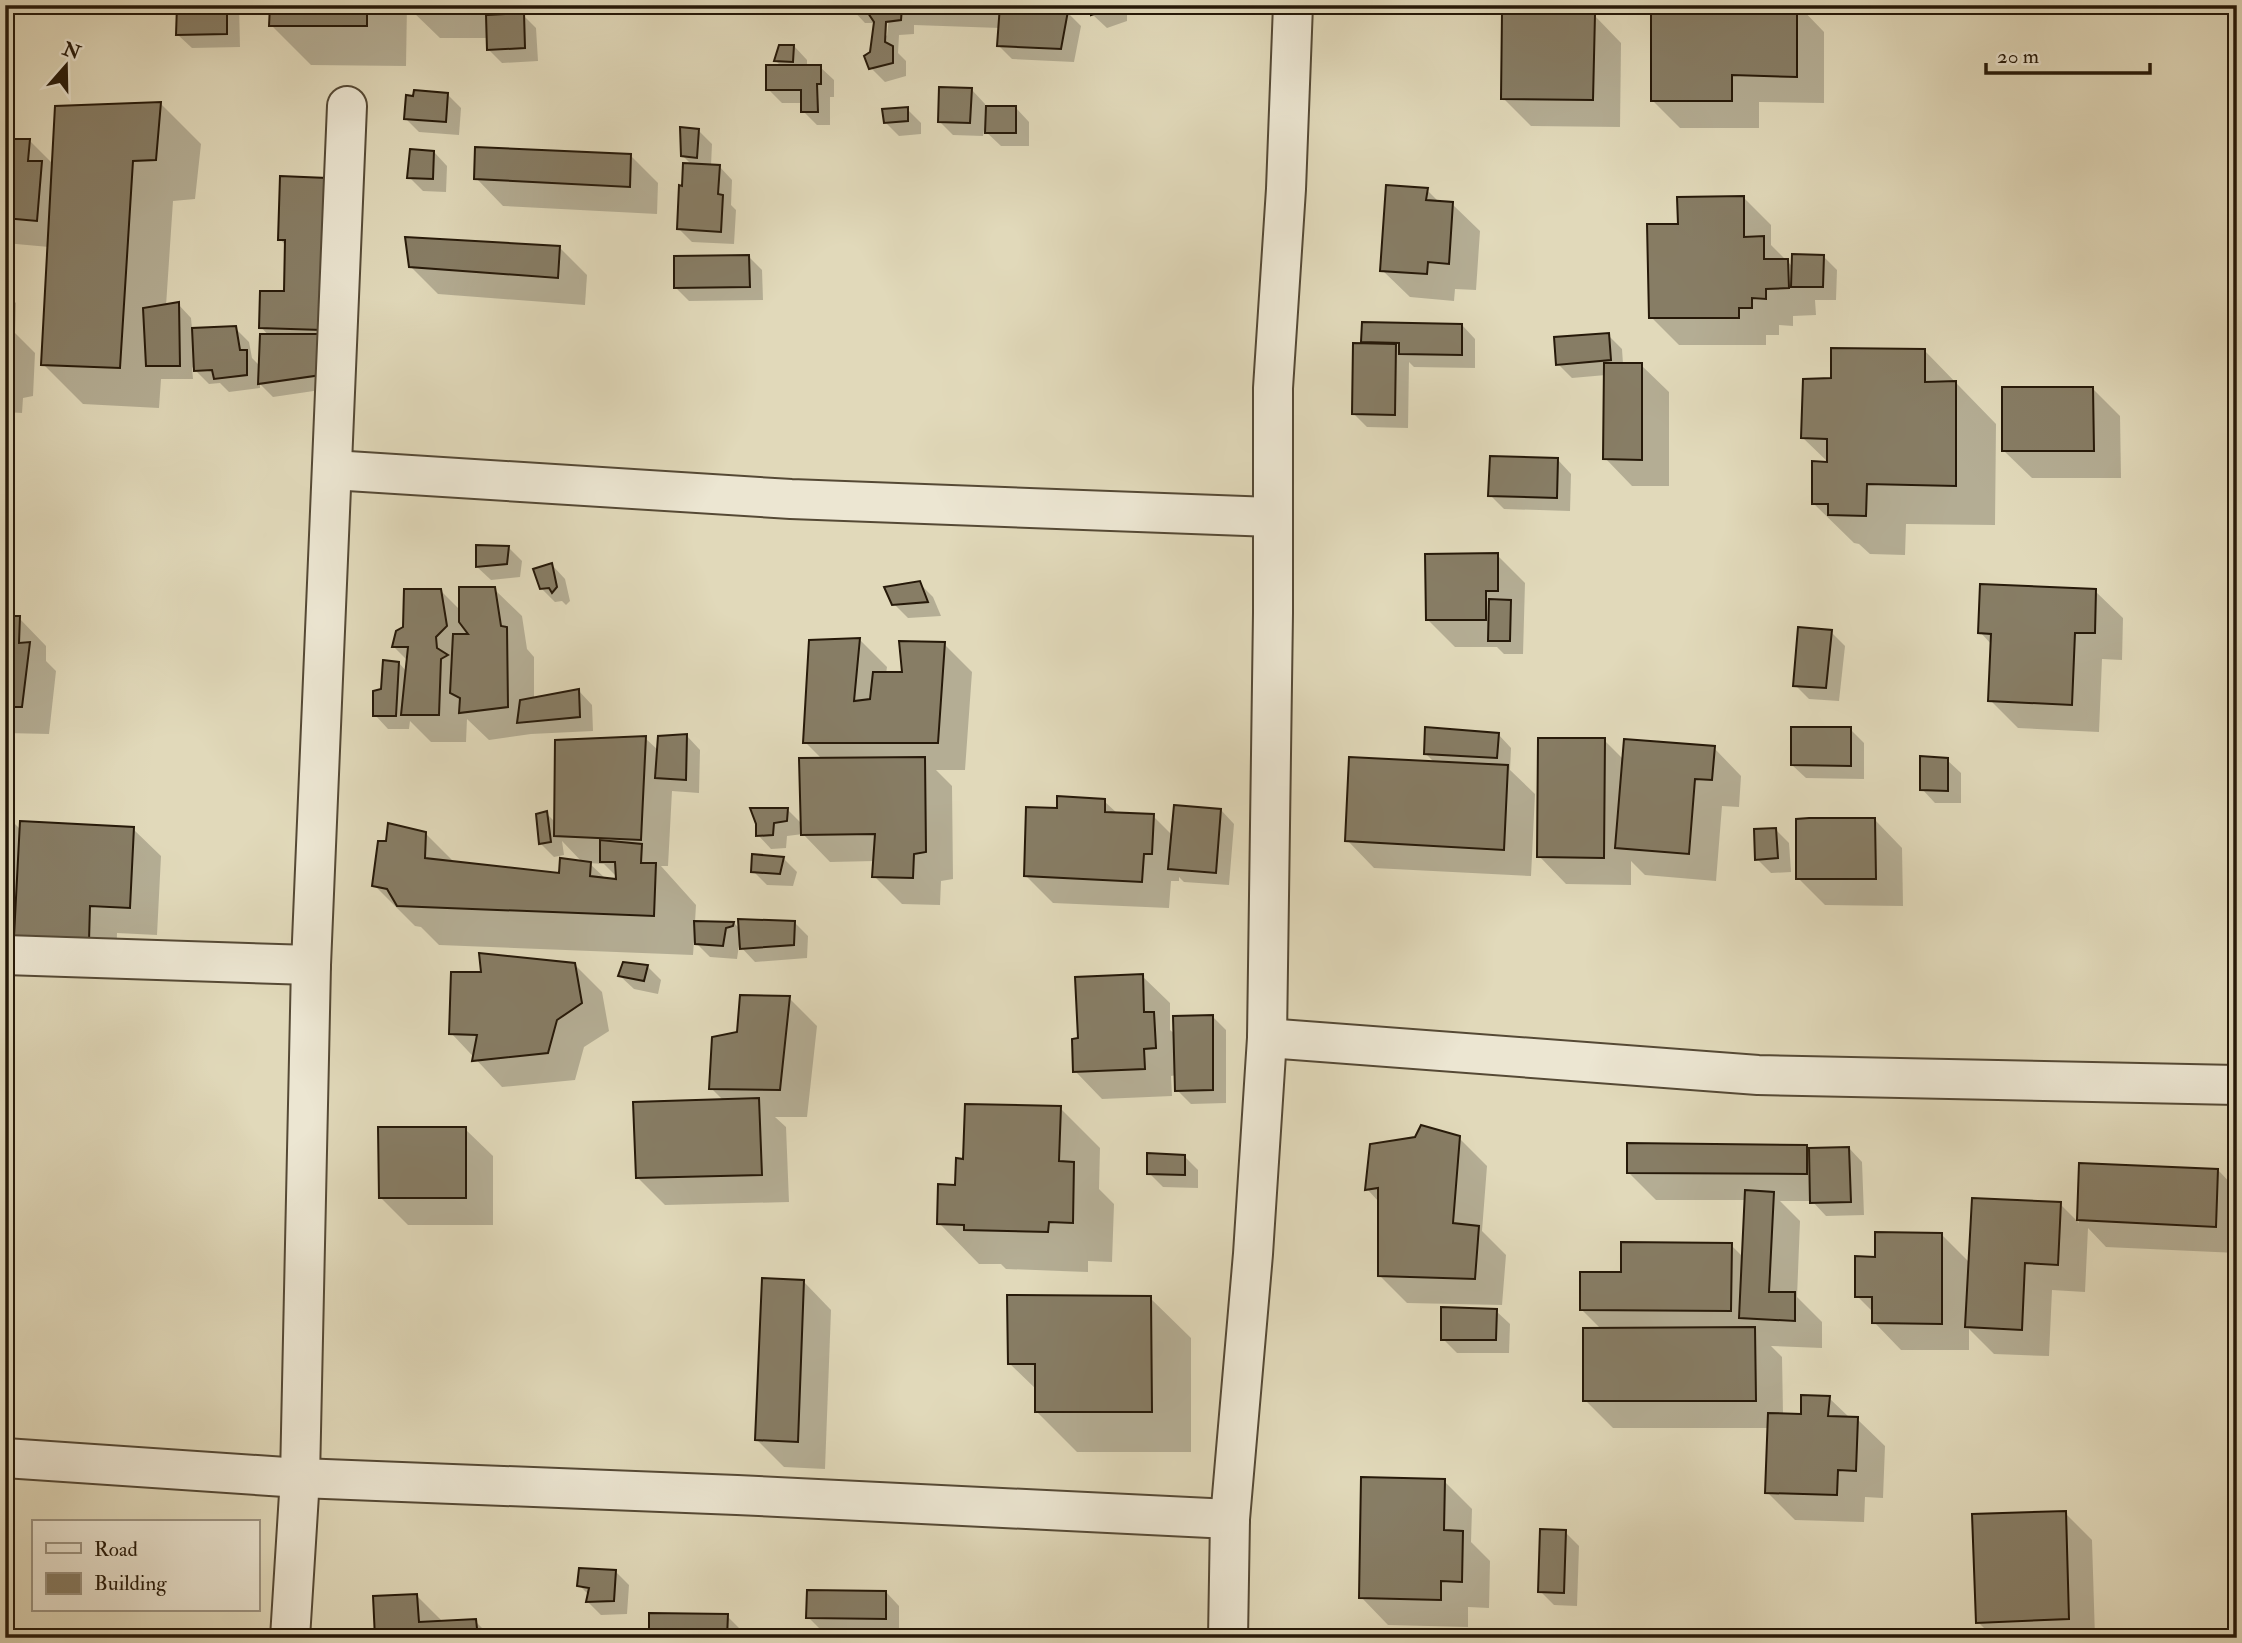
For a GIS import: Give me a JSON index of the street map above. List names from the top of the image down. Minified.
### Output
{"legend":["Road","Building"],"scale_bar":"20 m","north":"top"}
